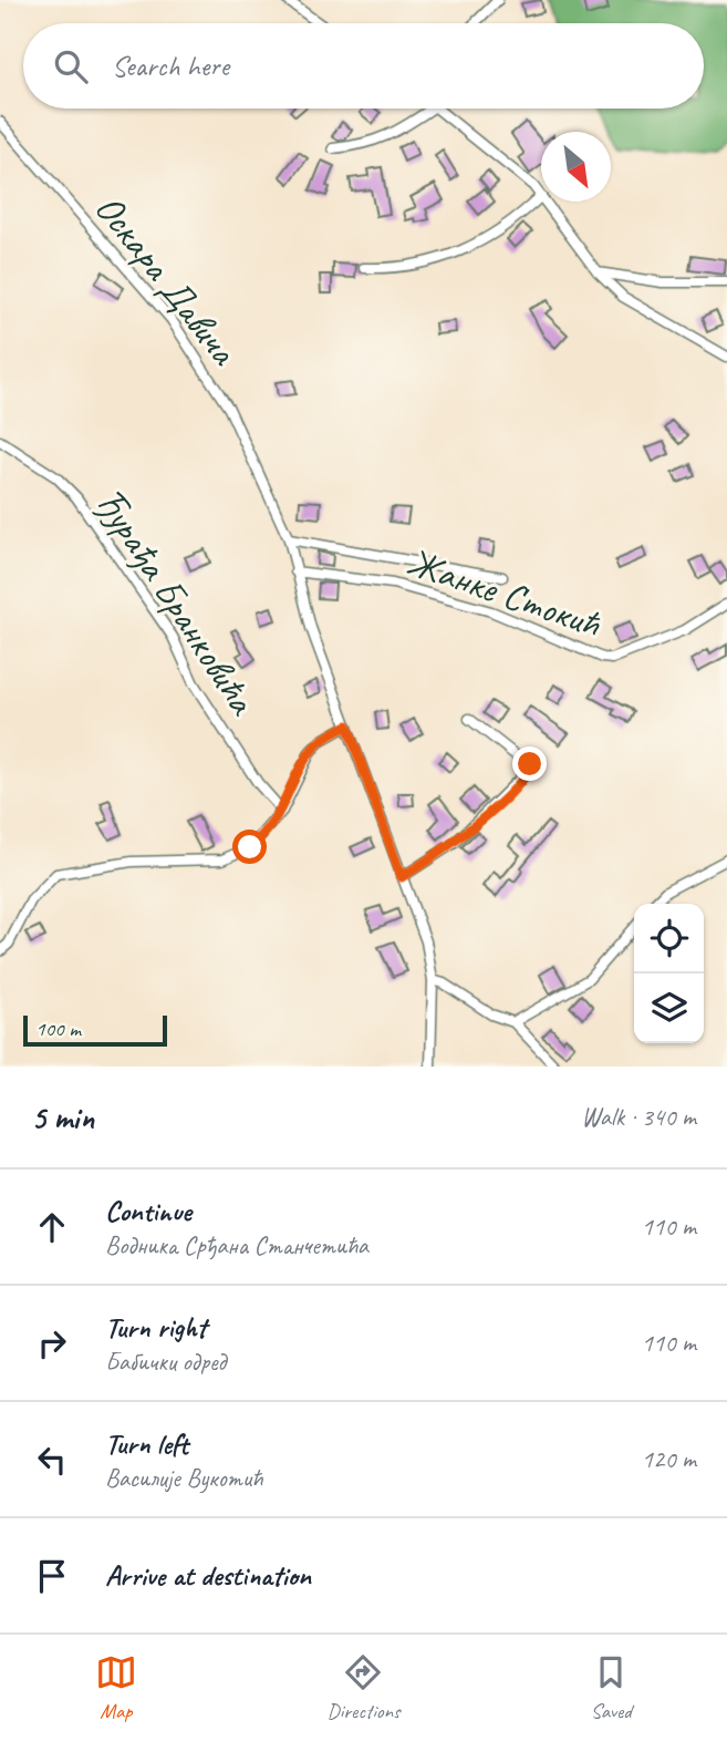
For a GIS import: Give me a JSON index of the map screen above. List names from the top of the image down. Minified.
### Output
{"streets":{"street":["Оскара Давича","Жанке Стокић","Ђурађа Бранковића"]},"crossings":[["Оскара Давича","Жанке Стокић"]],"scale_bar":"100 m","north":"bottom right","page":{"search":"Search here","scale":"100 m","heading":["5 min","Walk · 340 m"],"list":[["Continue","Водника Срђана Станчетића","110 m"],["Turn right","Бабички одред","110 m"],["Turn left","Василије Вукотић","120 m"],"Arrive at destination"],"nav":["Map","Directions","Saved"]}}
